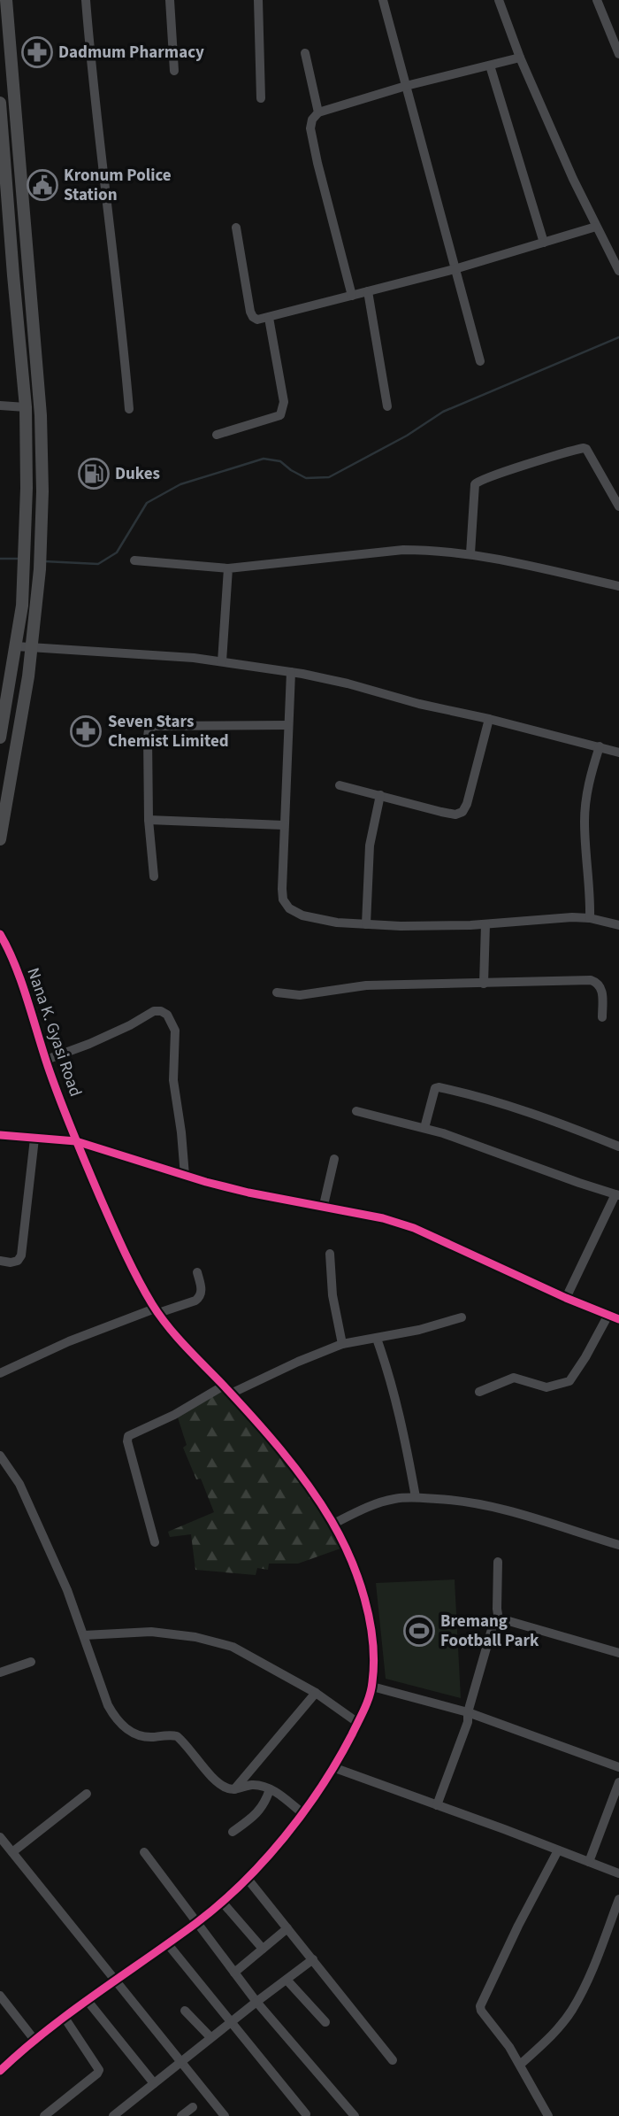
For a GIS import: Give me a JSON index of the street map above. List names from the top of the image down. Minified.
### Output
{"streets":{"street":["Nana K. Gyasi Road"]},"places":{"pharmacy":["Dadmum Pharmacy","Seven Stars Chemist Limited"],"public building":["Kronum Police Station"],"fuel station":["Dukes"],"sports":["Bremang Football Park"]}}
